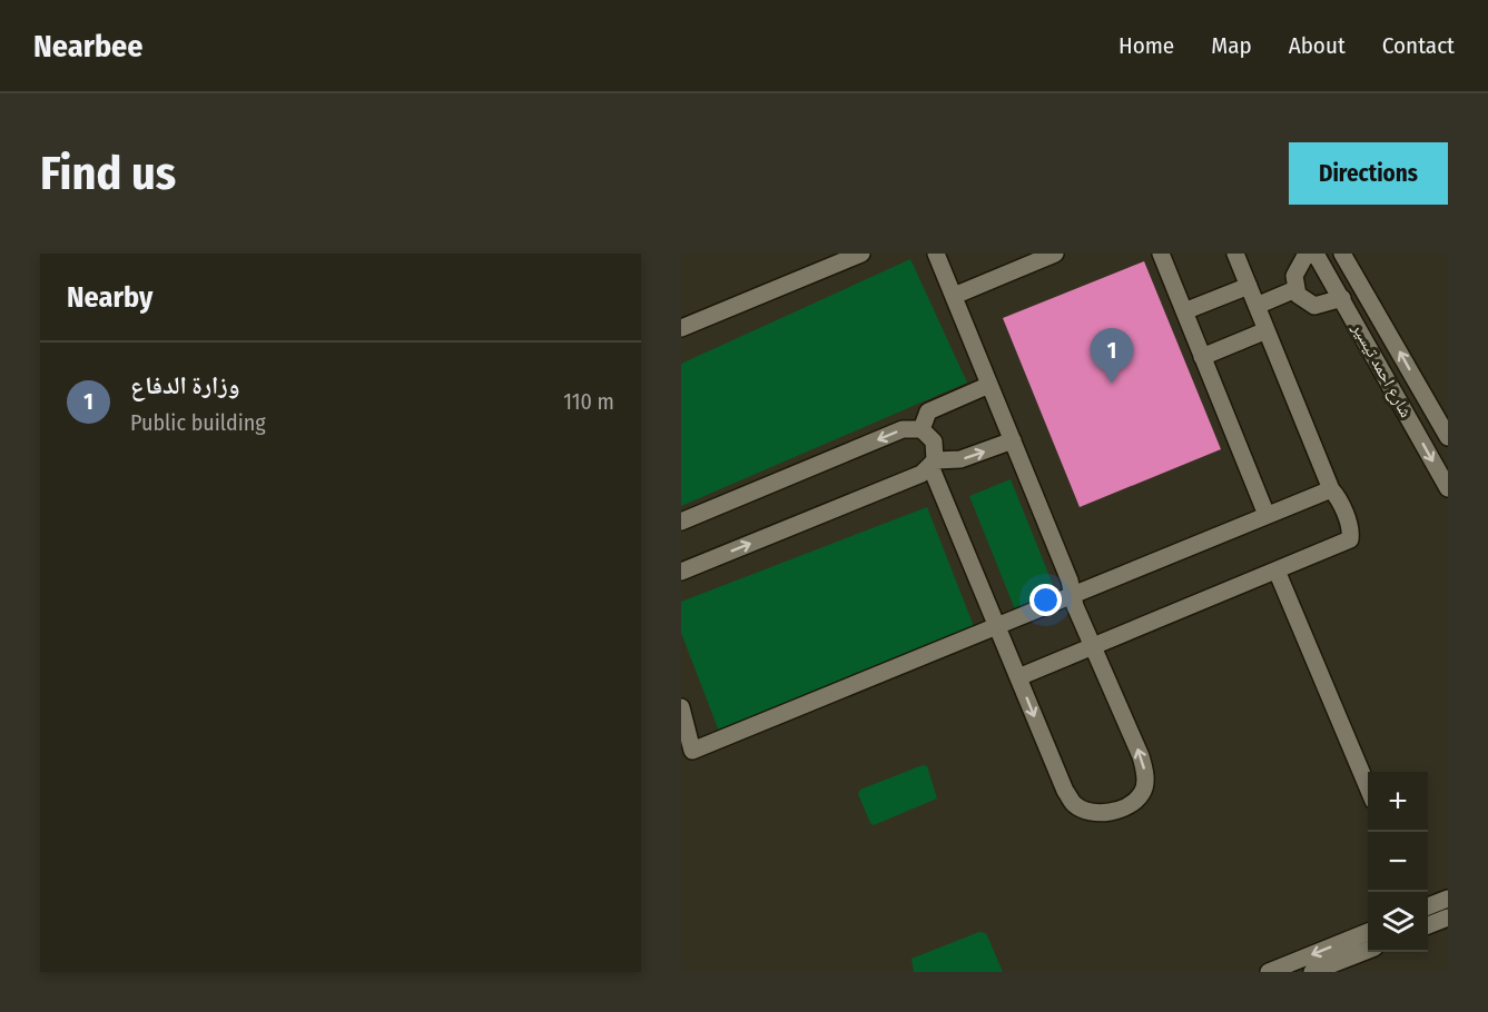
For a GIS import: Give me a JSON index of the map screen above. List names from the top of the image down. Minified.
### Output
{"streets":{"street":["شارع احمد تيسير"]},"page":{"header":"Nearbee","nav":["Home","Map","About","Contact"],"buttons":"Directions","title":"Find us","heading":"Nearby","pins":"1","list":[{"mark":"1","name":"وزارة الدفاع","note":"Public building","value":"110 m"}],"map_buttons":["+","−"]}}
